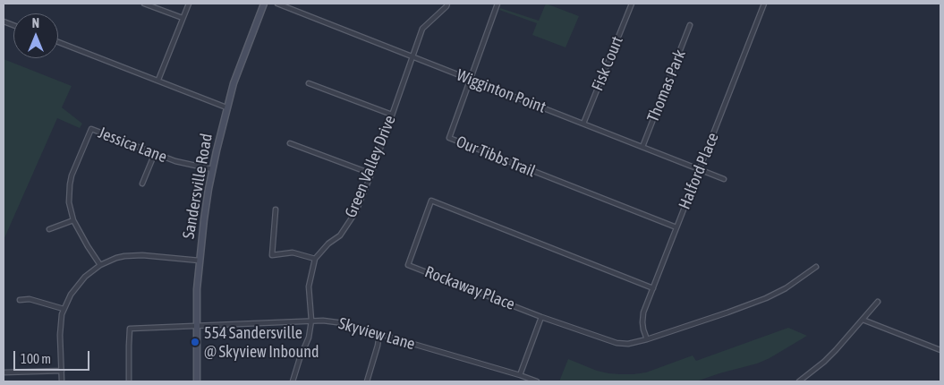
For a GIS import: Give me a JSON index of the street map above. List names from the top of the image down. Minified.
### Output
{"streets":{"street":["Fisk Court","Thomas Park","Wigginton Point","Jessica Lane","Our Tibbs Trail","Green Valley Drive","Halford Place","Sandersville Road","Rockaway Place","Skyview Lane"]},"crossings":[["Fisk Court","Wigginton Point"],["Thomas Park","Wigginton Point"],["Wigginton Point","Our Tibbs Trail"],["Wigginton Point","Green Valley Drive"],["Wigginton Point","Halford Place"],["Jessica Lane","Sandersville Road"],["Our Tibbs Trail","Halford Place"],["Halford Place","Rockaway Place"],["Sandersville Road","Skyview Lane"]],"places":["554 Sandersville @ Skyview Inbound"],"scale_bar":"100 m","north":"top"}
